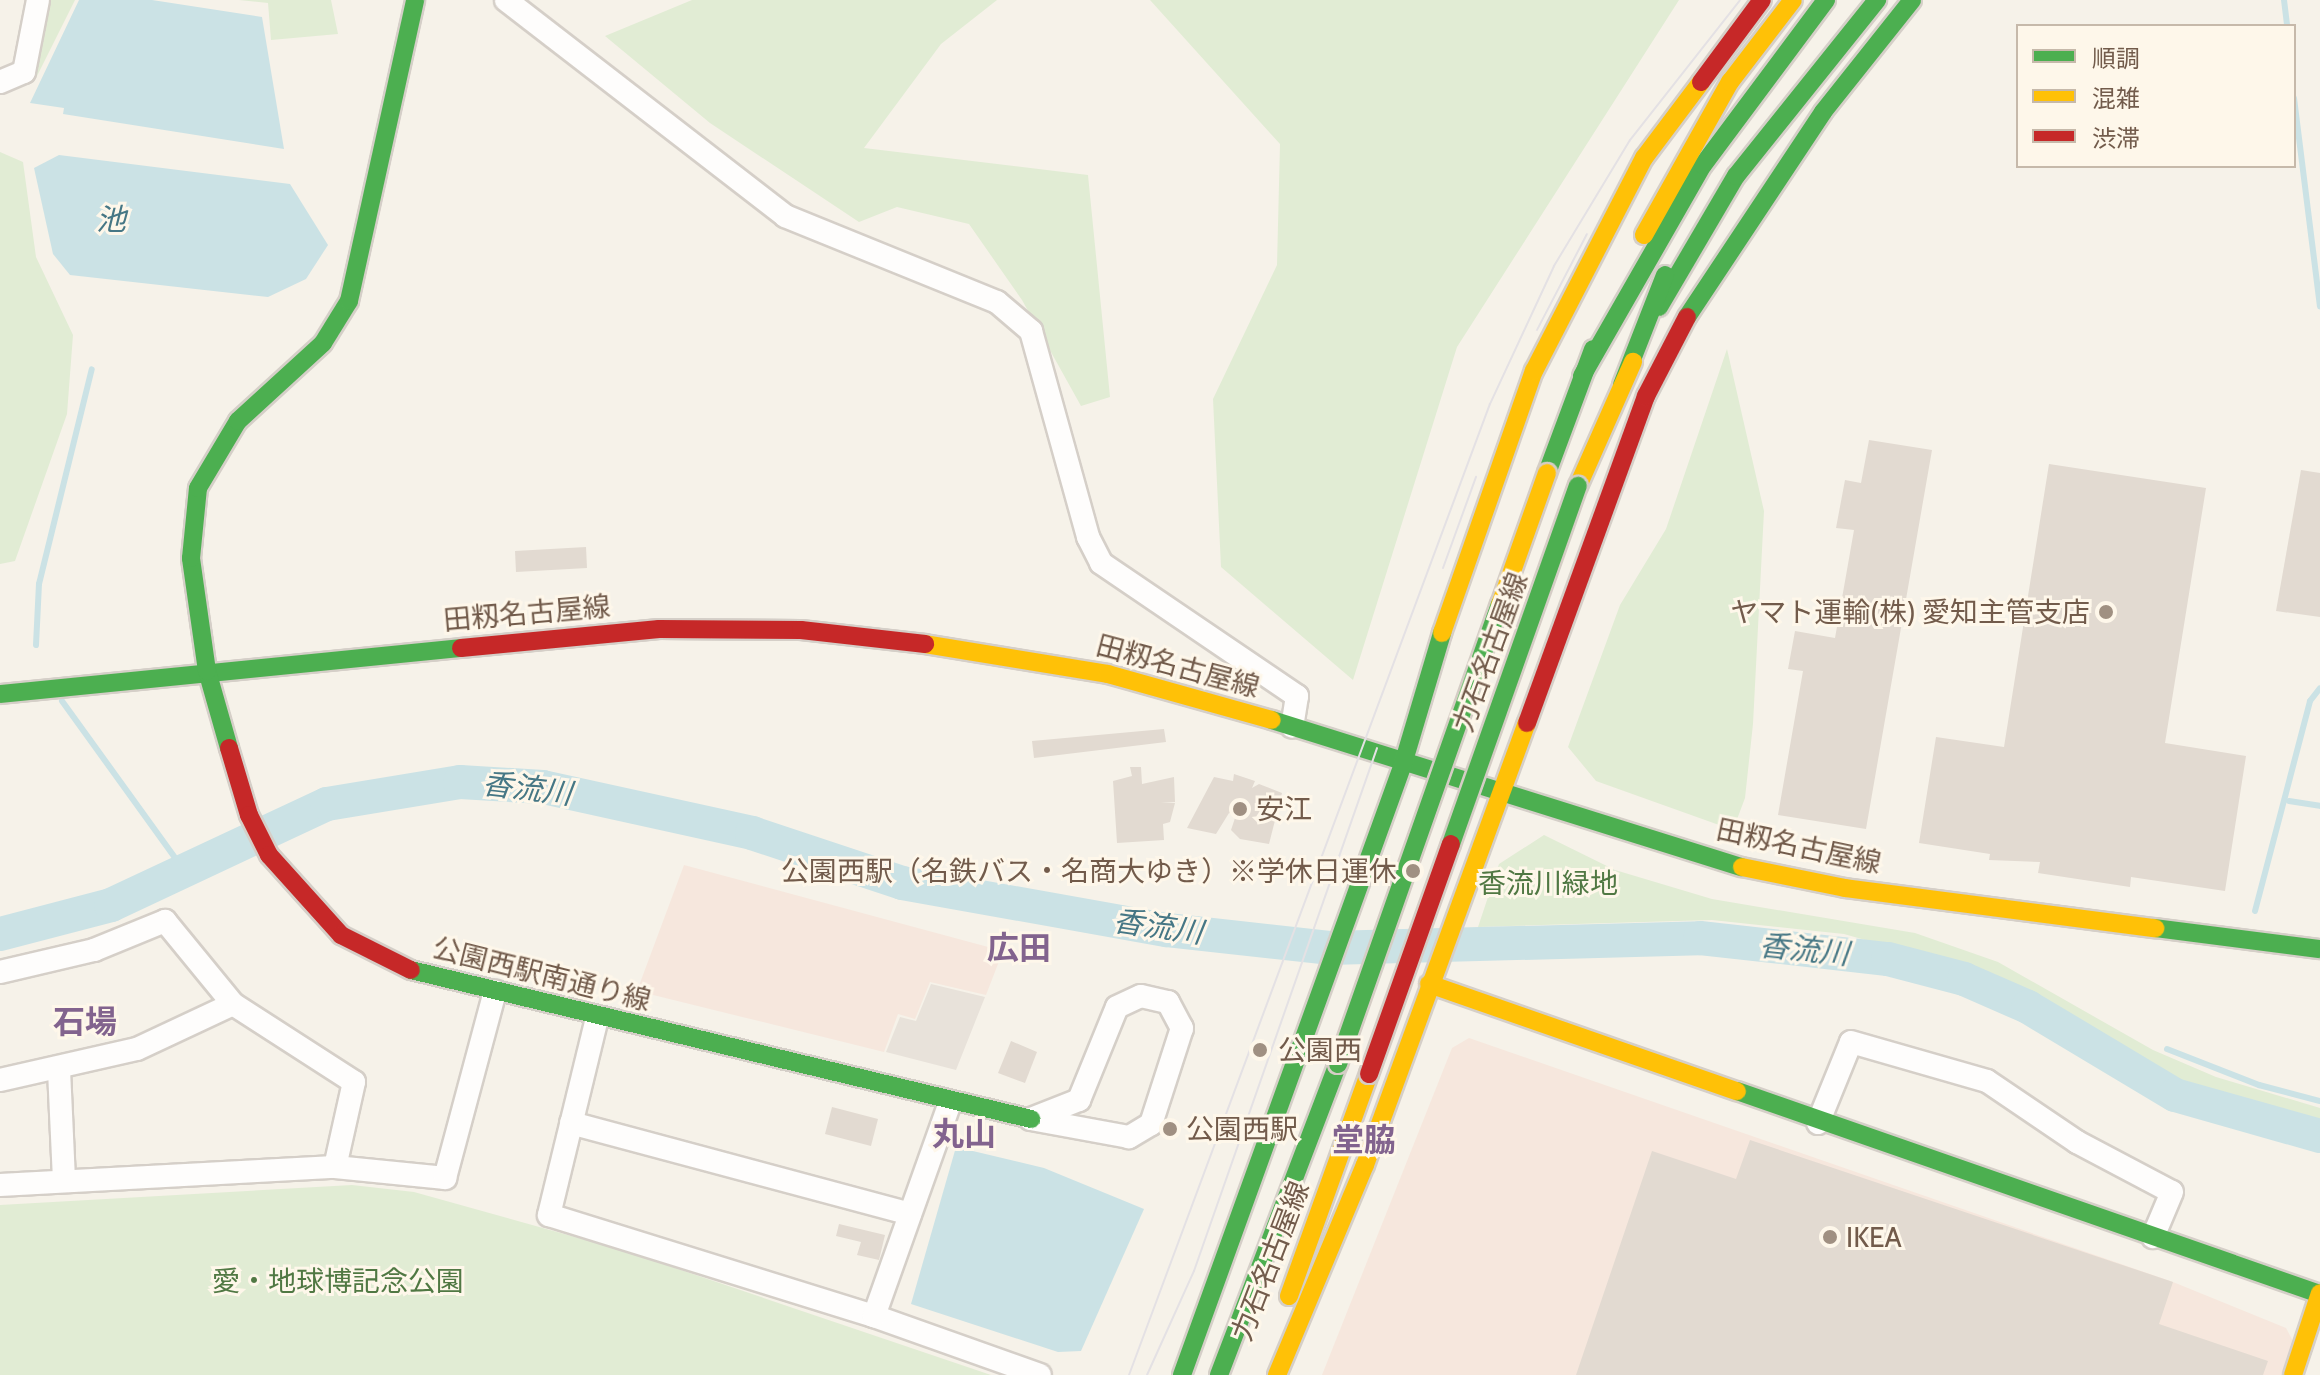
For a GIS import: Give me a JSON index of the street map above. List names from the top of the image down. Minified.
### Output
{"streets":{"main road":["田籾名古屋線","力石名古屋線","公園西駅南通り線"]},"crossings":[["田籾名古屋線","公園西駅南通り線"]],"districts":["広田","石場","丸山","堂脇"],"water":["池","香流川"],"parks":["香流川緑地","愛・地球博記念公園"],"places":["ヤマト運輸(株) 愛知主管支店","安江","公園西駅（名鉄バス・名商大ゆき）※学休日運休","公園西","公園西駅","IKEA"],"legend":["順調","混雑","渋滞"]}
